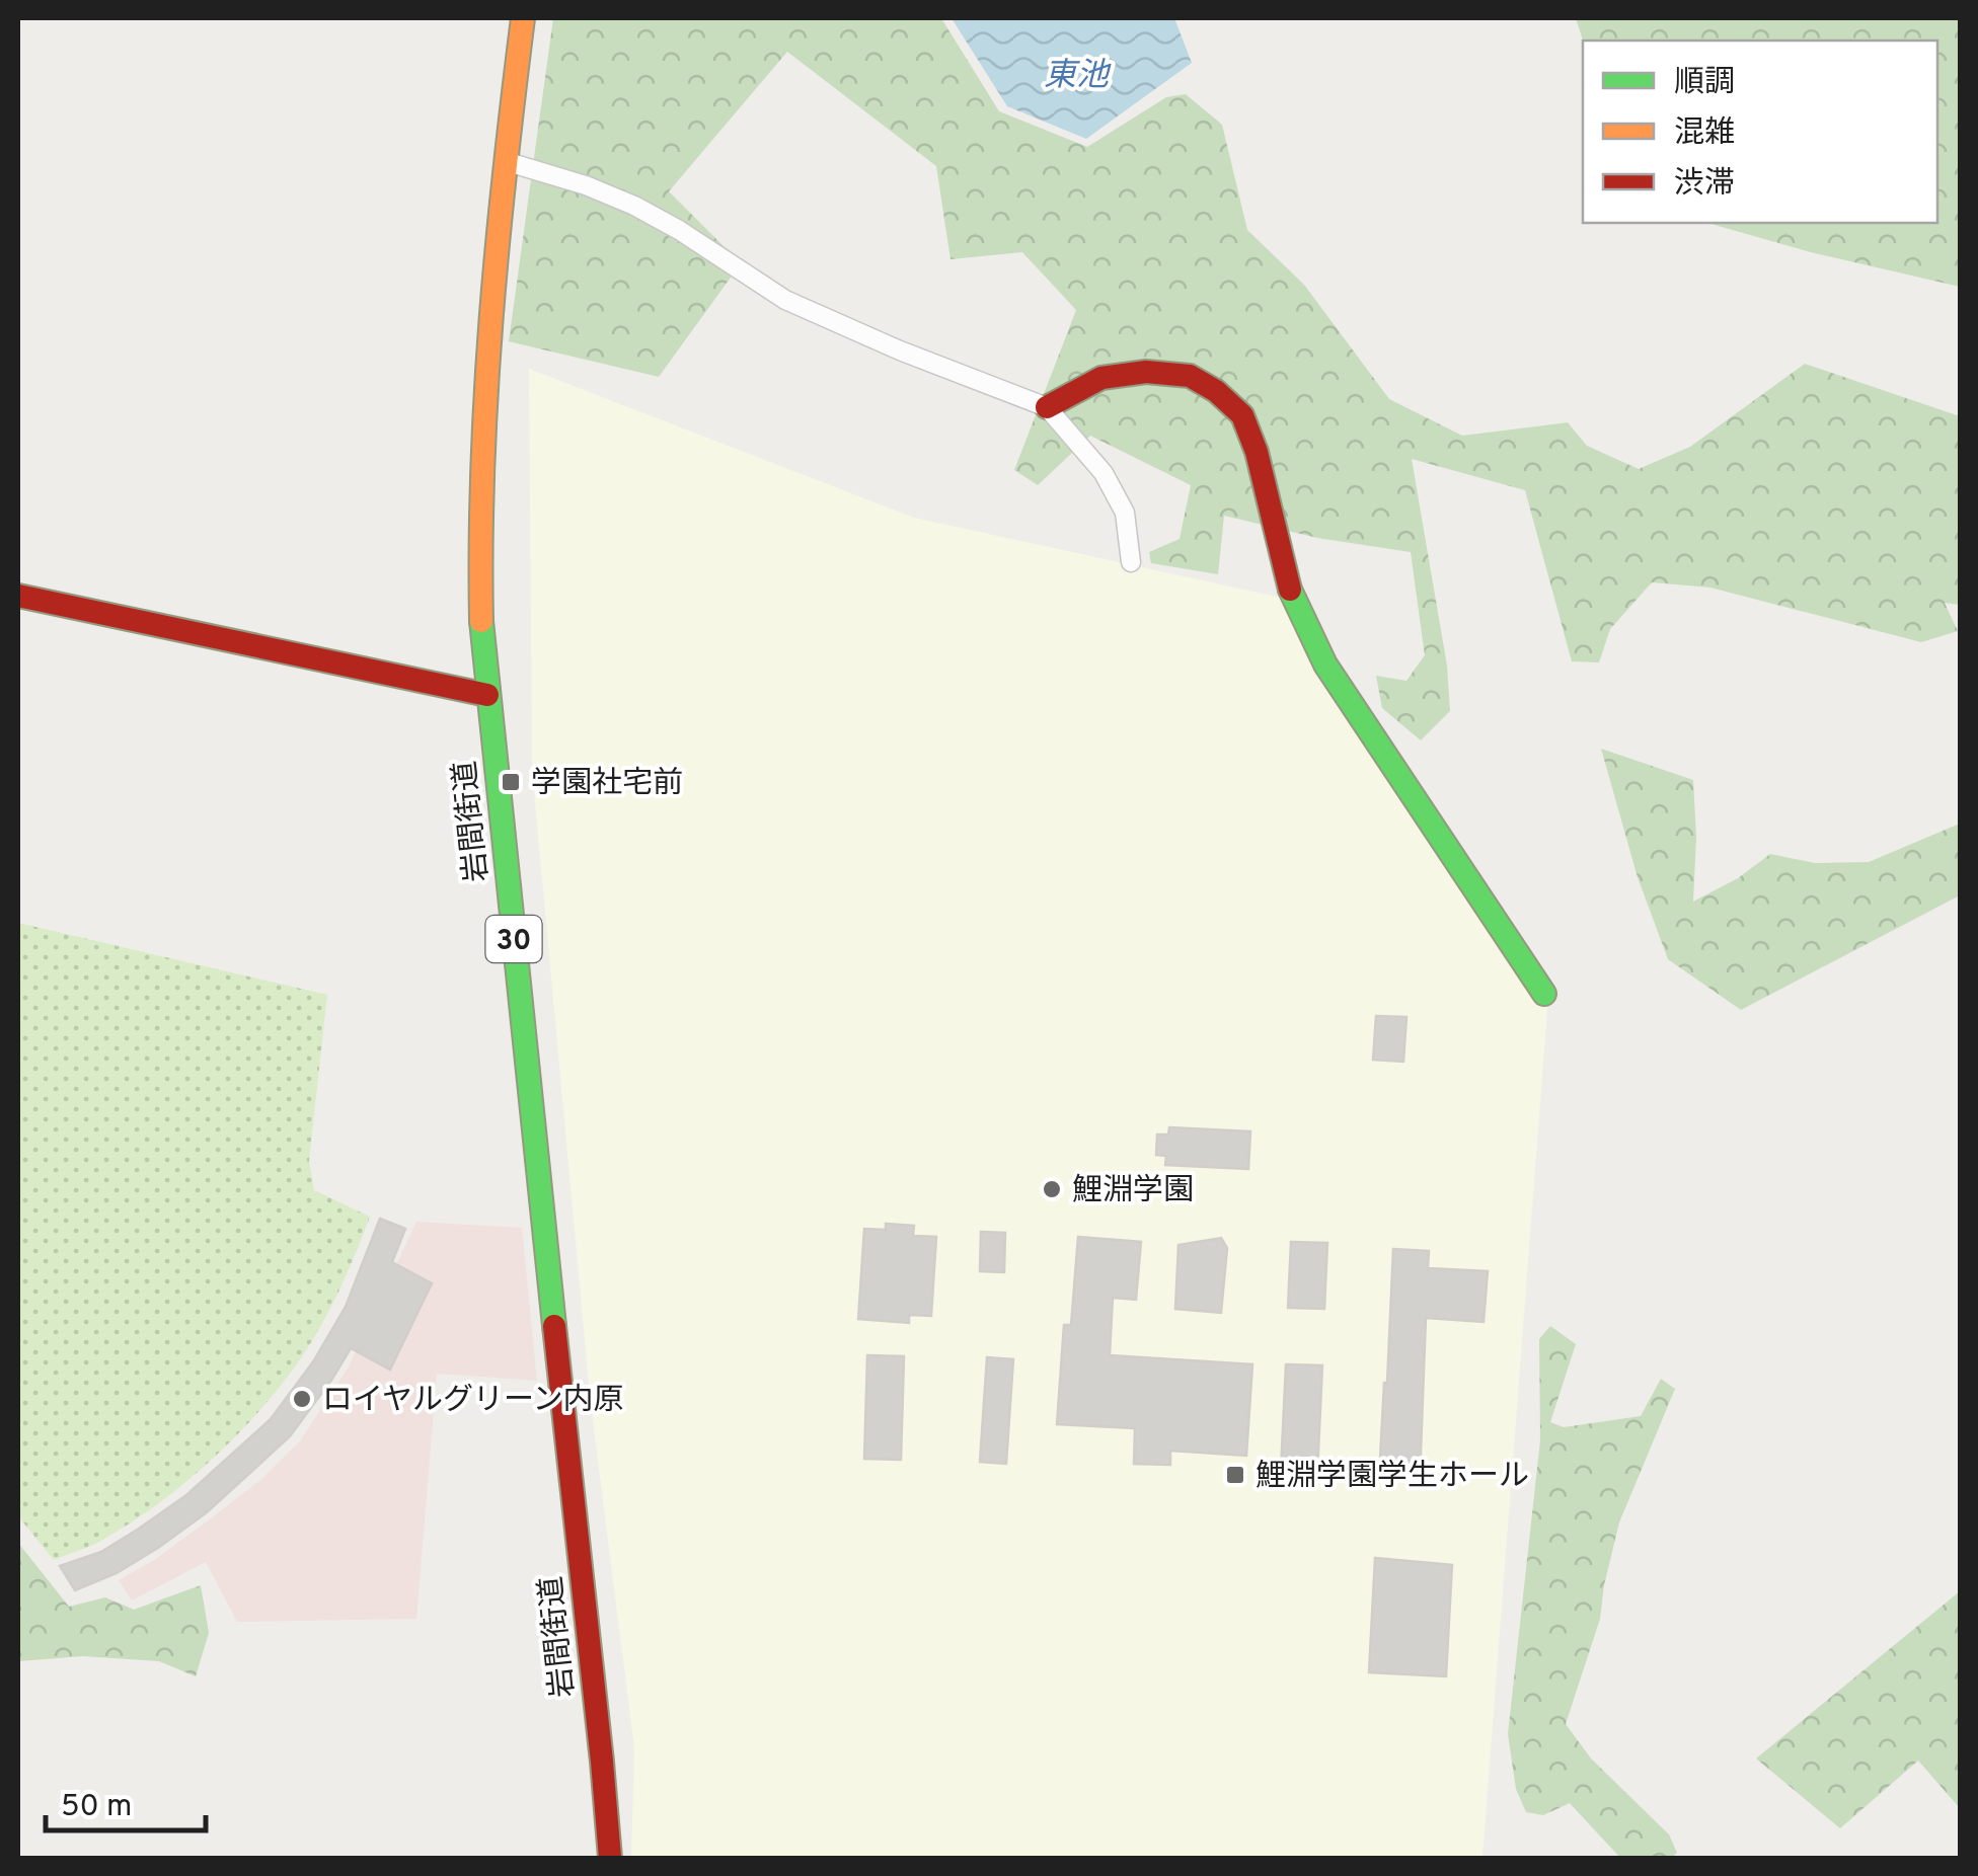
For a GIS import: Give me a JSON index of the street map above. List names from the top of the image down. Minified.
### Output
{"streets":{"main road":["岩間街道","30"]},"water":["東池"],"places":{"transit":["学園社宅前","鯉淵学園学生ホール"],"other":["鯉淵学園","ロイヤルグリーン内原"]},"legend":["順調","混雑","渋滞"],"scale_bar":"50 m"}
